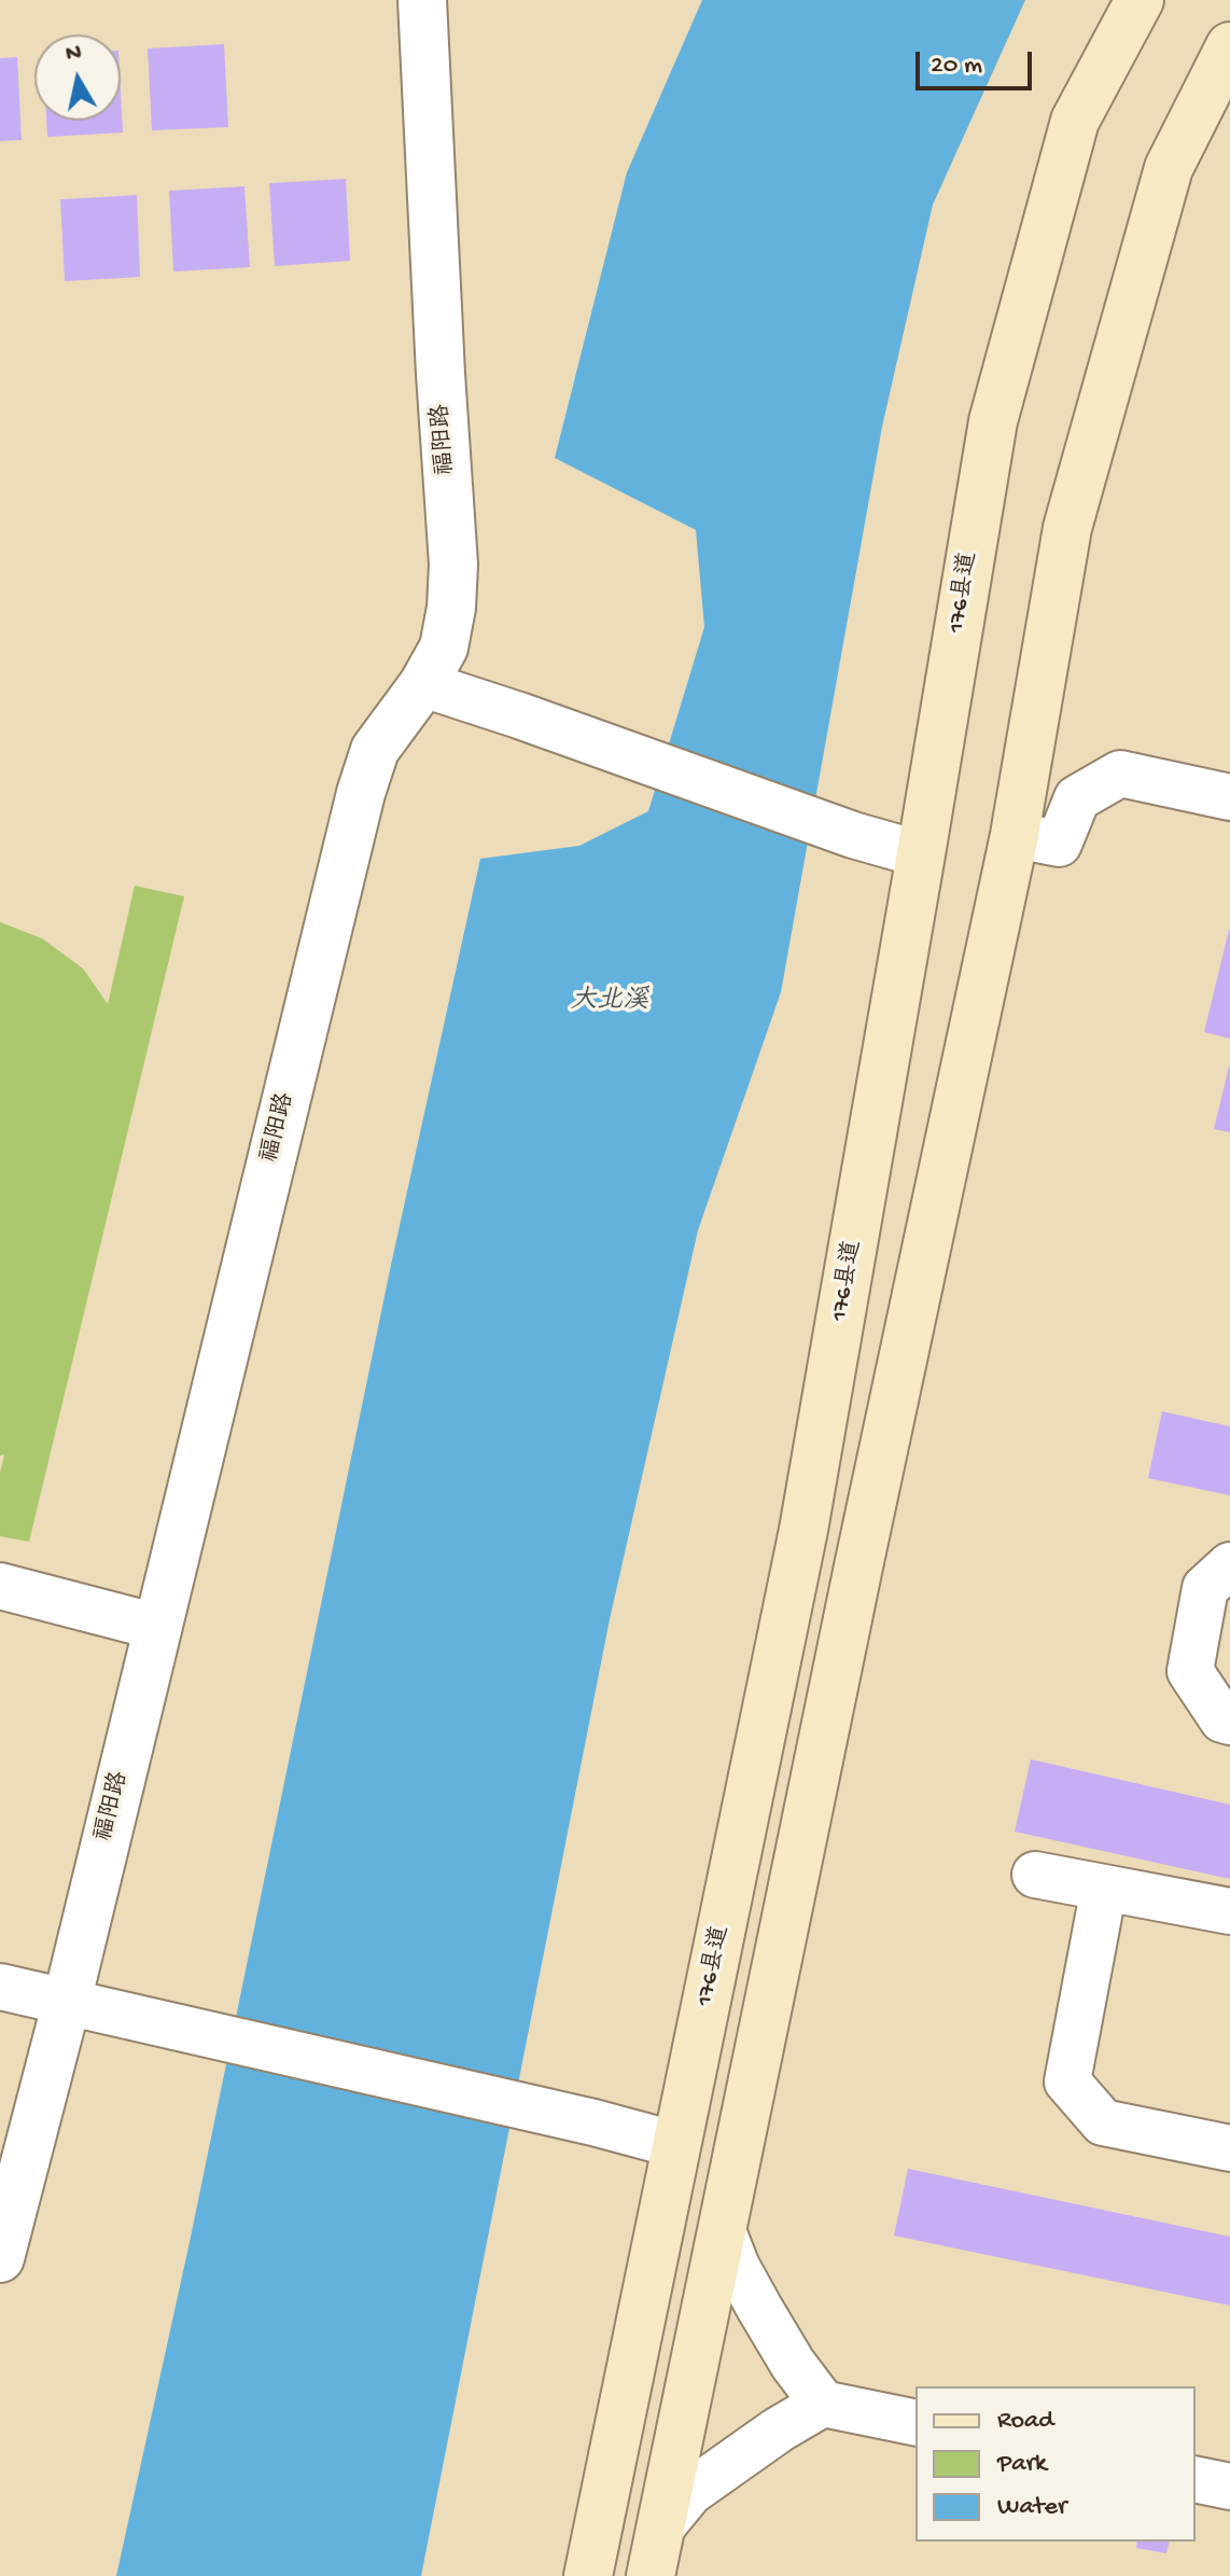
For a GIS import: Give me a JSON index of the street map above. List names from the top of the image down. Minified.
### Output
{"streets":{"main road":["176县道"],"street":["福阳路"]},"water":["大北溪"],"legend":["Road","Park","Water"],"scale_bar":"20 m","north":"top"}
